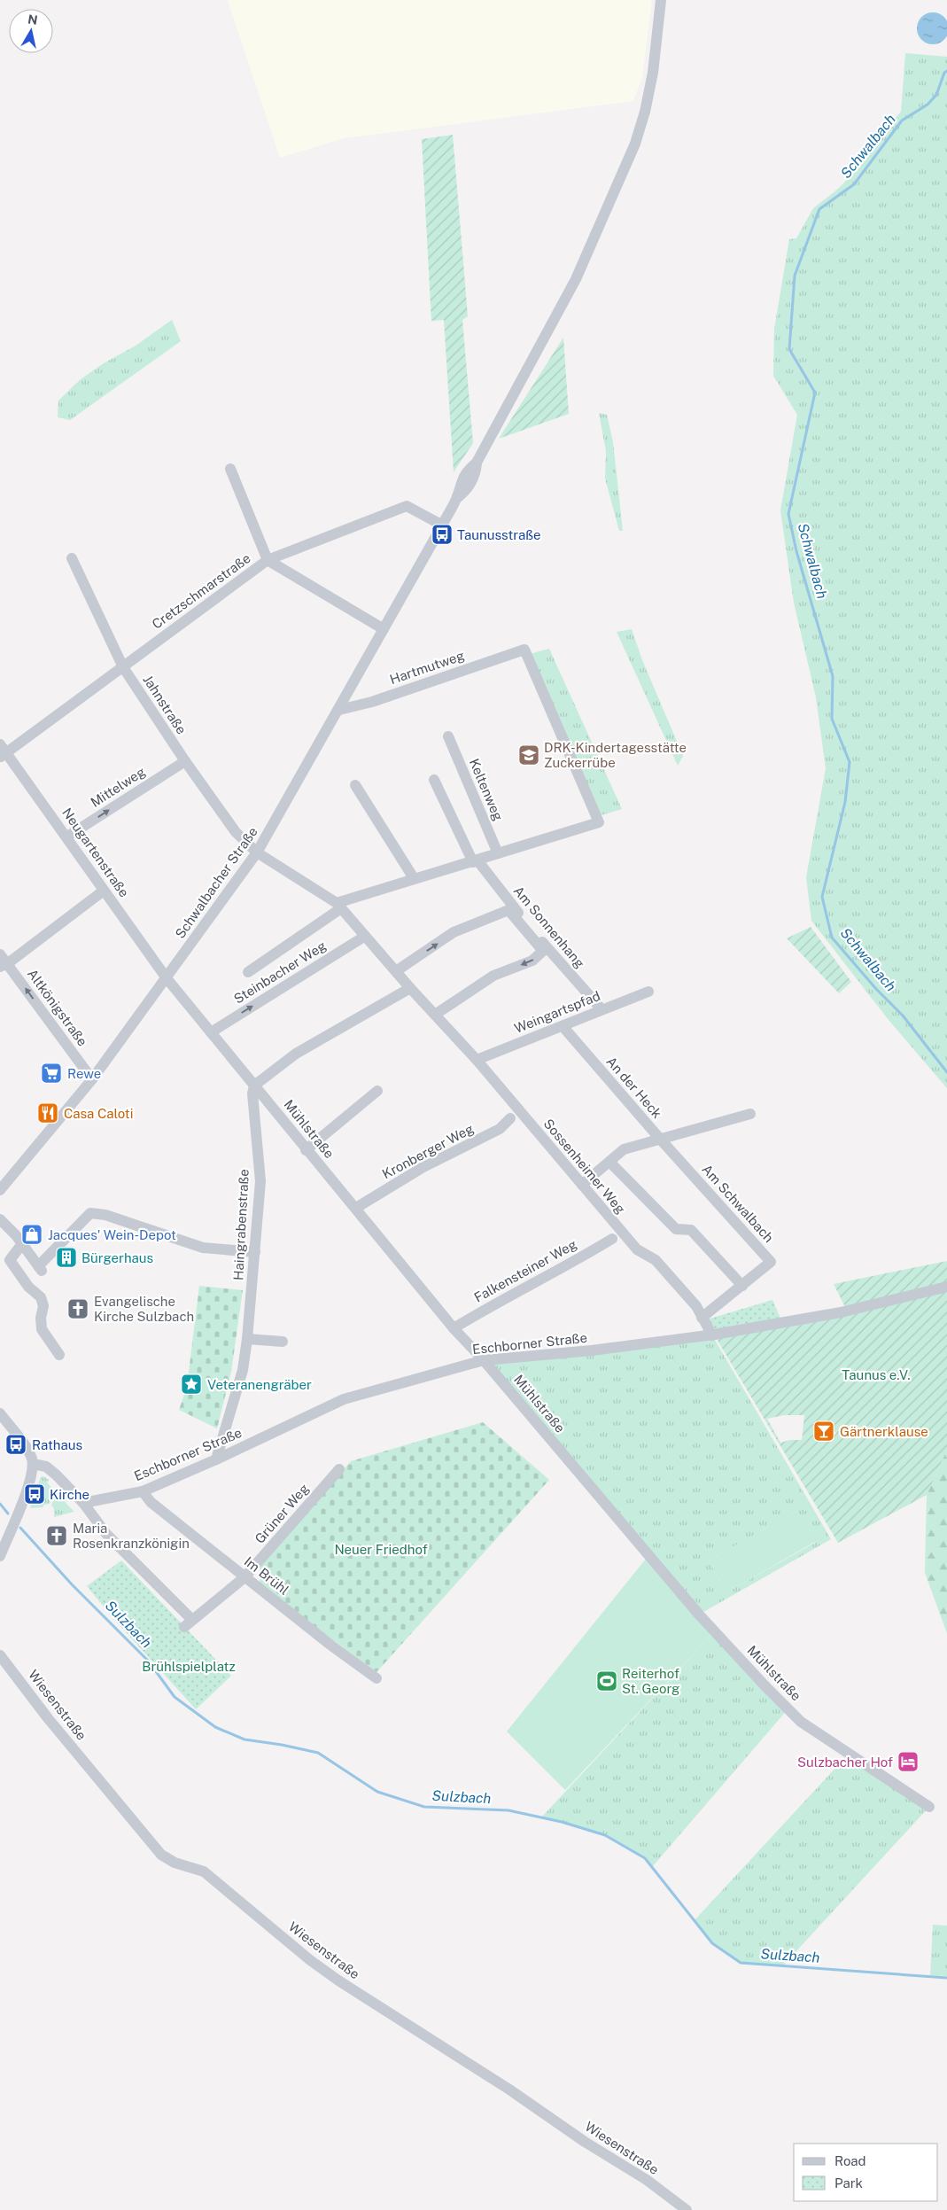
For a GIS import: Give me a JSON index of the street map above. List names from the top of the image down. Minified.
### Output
{"streets":{"street":["Cretzschmarstraße","Hartmutweg","Jahnstraße","Mittelweg","Keltenweg","Neugartenstraße","Schwalbacher Straße","Am Sonnenhang","Steinbacher Weg","Altkönigstraße","Weingartspfad","An der Heck","Mühlstraße","Kronberger Weg","Sossenheimer Weg","Am Schwalbach","Haingrabenstraße","Falkensteiner Weg","Eschborner Straße","Grüner Weg","Im Brühl","Wiesenstraße"]},"crossings":[["Cretzschmarstraße","Jahnstraße"],["Cretzschmarstraße","Neugartenstraße"],["Cretzschmarstraße","Schwalbacher Straße"],["Hartmutweg","Keltenweg"],["Hartmutweg","Schwalbacher Straße"],["Jahnstraße","Mittelweg"],["Jahnstraße","Schwalbacher Straße"],["Jahnstraße","Sossenheimer Weg"],["Mittelweg","Neugartenstraße"],["Neugartenstraße","Schwalbacher Straße"],["Neugartenstraße","Mühlstraße"],["Schwalbacher Straße","Altkönigstraße"],["Schwalbacher Straße","Mühlstraße"],["Schwalbacher Straße","Sossenheimer Weg"],["Am Sonnenhang","Weingartspfad"],["Steinbacher Weg","Mühlstraße"],["Steinbacher Weg","Sossenheimer Weg"],["Weingartspfad","An der Heck"],["Weingartspfad","Sossenheimer Weg"],["An der Heck","Sossenheimer Weg"],["An der Heck","Am Schwalbach"],["Mühlstraße","Kronberger Weg"],["Mühlstraße","Haingrabenstraße"],["Mühlstraße","Falkensteiner Weg"],["Mühlstraße","Eschborner Straße"],["Sossenheimer Weg","Am Schwalbach"],["Sossenheimer Weg","Eschborner Straße"],["Haingrabenstraße","Eschborner Straße"],["Eschborner Straße","Grüner Weg"],["Eschborner Straße","Im Brühl"],["Grüner Weg","Im Brühl"]],"one_way":["Mittelweg","Altkönigstraße"],"water":["Schwalbach","Sulzbach"],"parks":["Taunus e.V.","Neuer Friedhof","Brühlspielplatz"],"places":{"bus stop":["Taunusstraße","Rathaus","Kirche"],"school or university":["DRK-Kindertagesstätte Zuckerrübe"],"supermarket":["Rewe"],"restaurant":["Casa Caloti"],"shop":["Jacques' Wein-Depot"],"building":["Bürgerhaus"],"church":["Evangelische Kirche Sulzbach","Maria Rosenkranzkönigin"],"place":["Veteranengräber"],"bar":["Gärtnerklause"],"sports":["Reiterhof St. Georg"],"hotel":["Sulzbacher Hof"]},"legend":["Road","Park"],"north":"top"}
